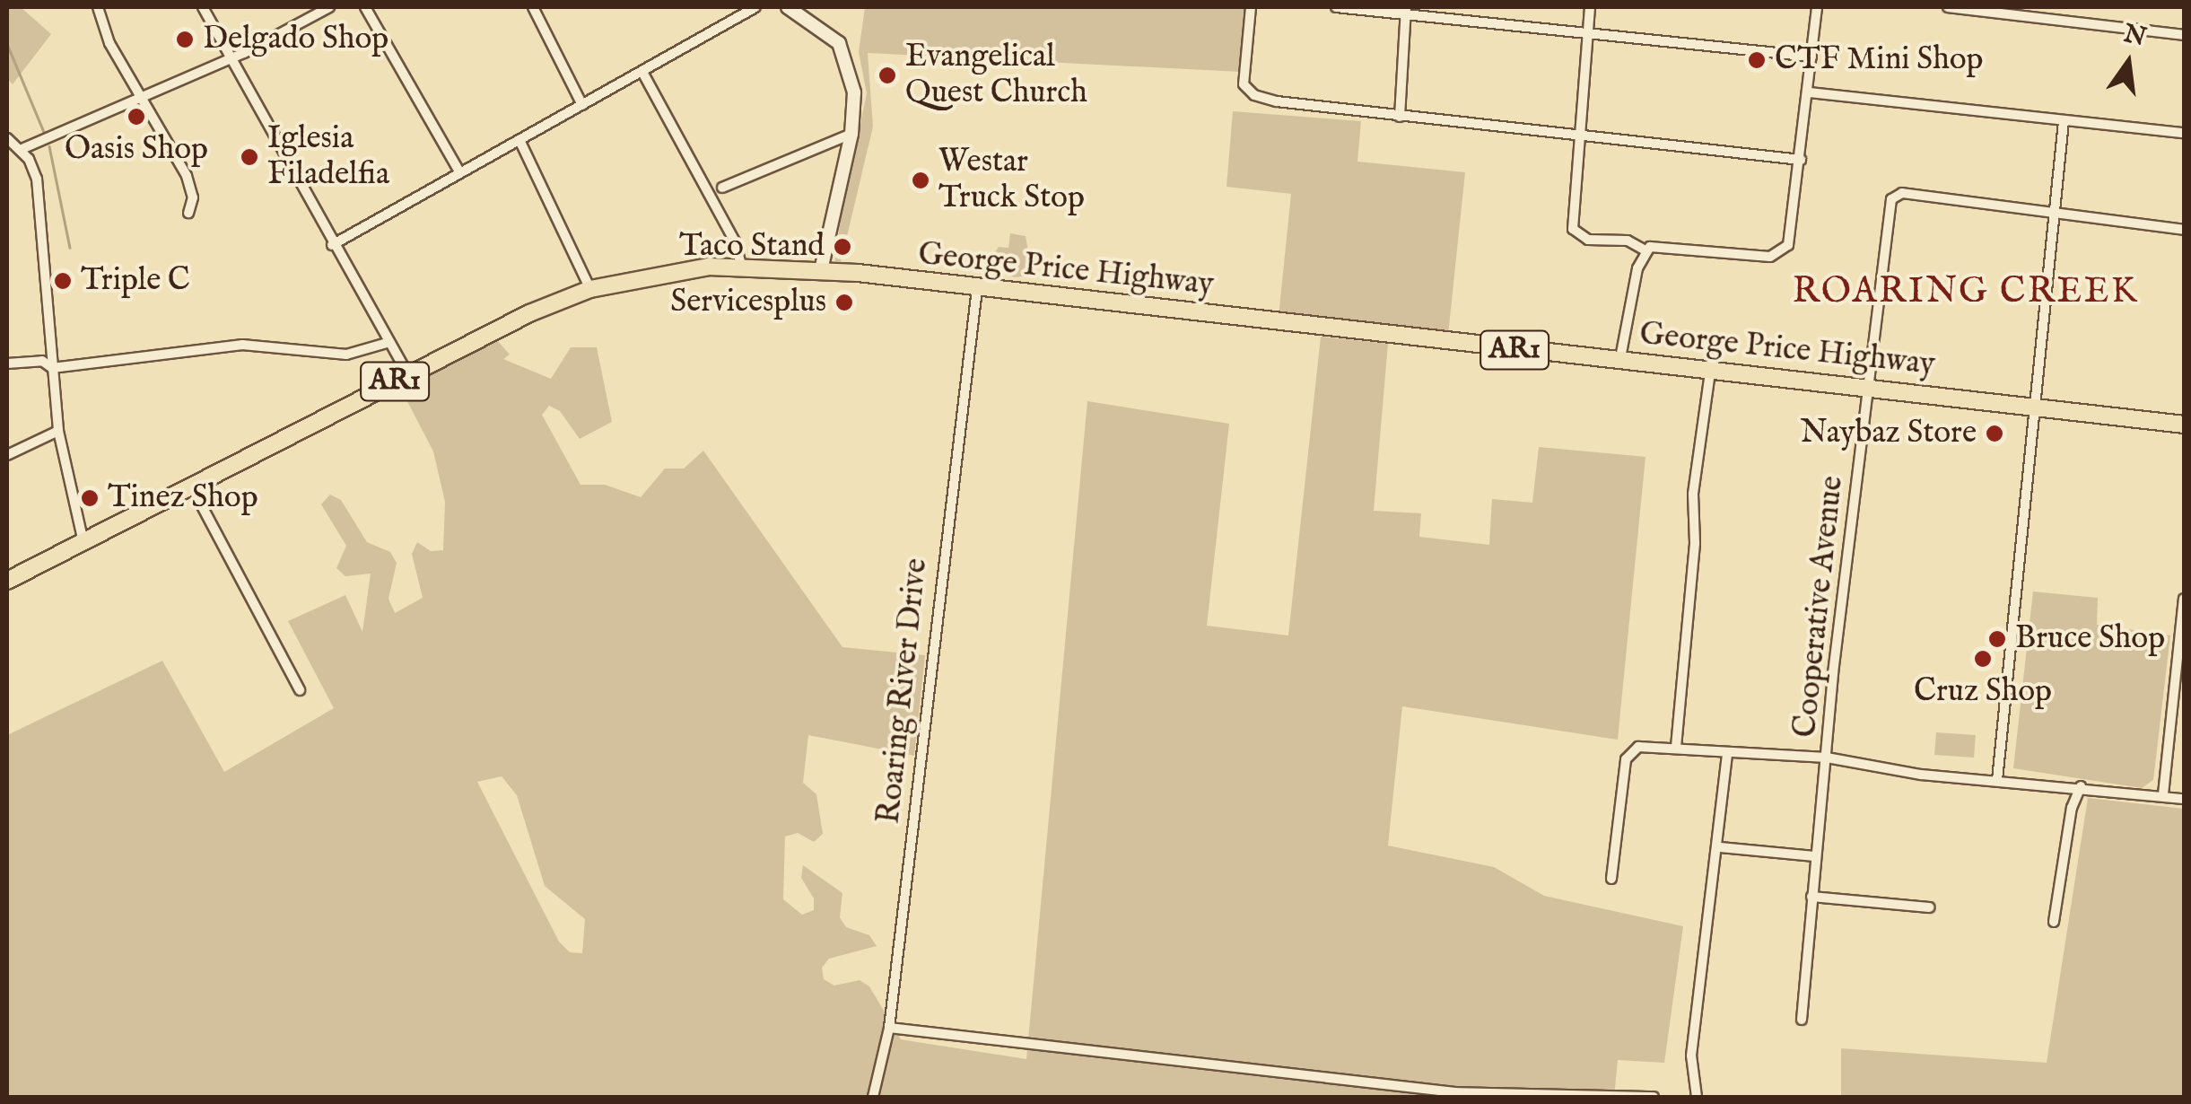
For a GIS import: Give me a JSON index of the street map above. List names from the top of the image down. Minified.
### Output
{"streets":{"highway":["George Price Highway","AR1"],"street":["Cooperative Avenue","Roaring River Drive"]},"crossings":[["George Price Highway","Cooperative Avenue"],["George Price Highway","Roaring River Drive"]],"districts":["ROARING CREEK"],"places":["Delgado Shop","CTF Mini Shop","Evangelical Quest Church","Oasis Shop","Iglesia Filadelfia","Westar Truck Stop","Taco Stand","Triple C","Servicesplus","Naybaz Store","Tinez Shop","Bruce Shop","Cruz Shop"],"north":"top"}
